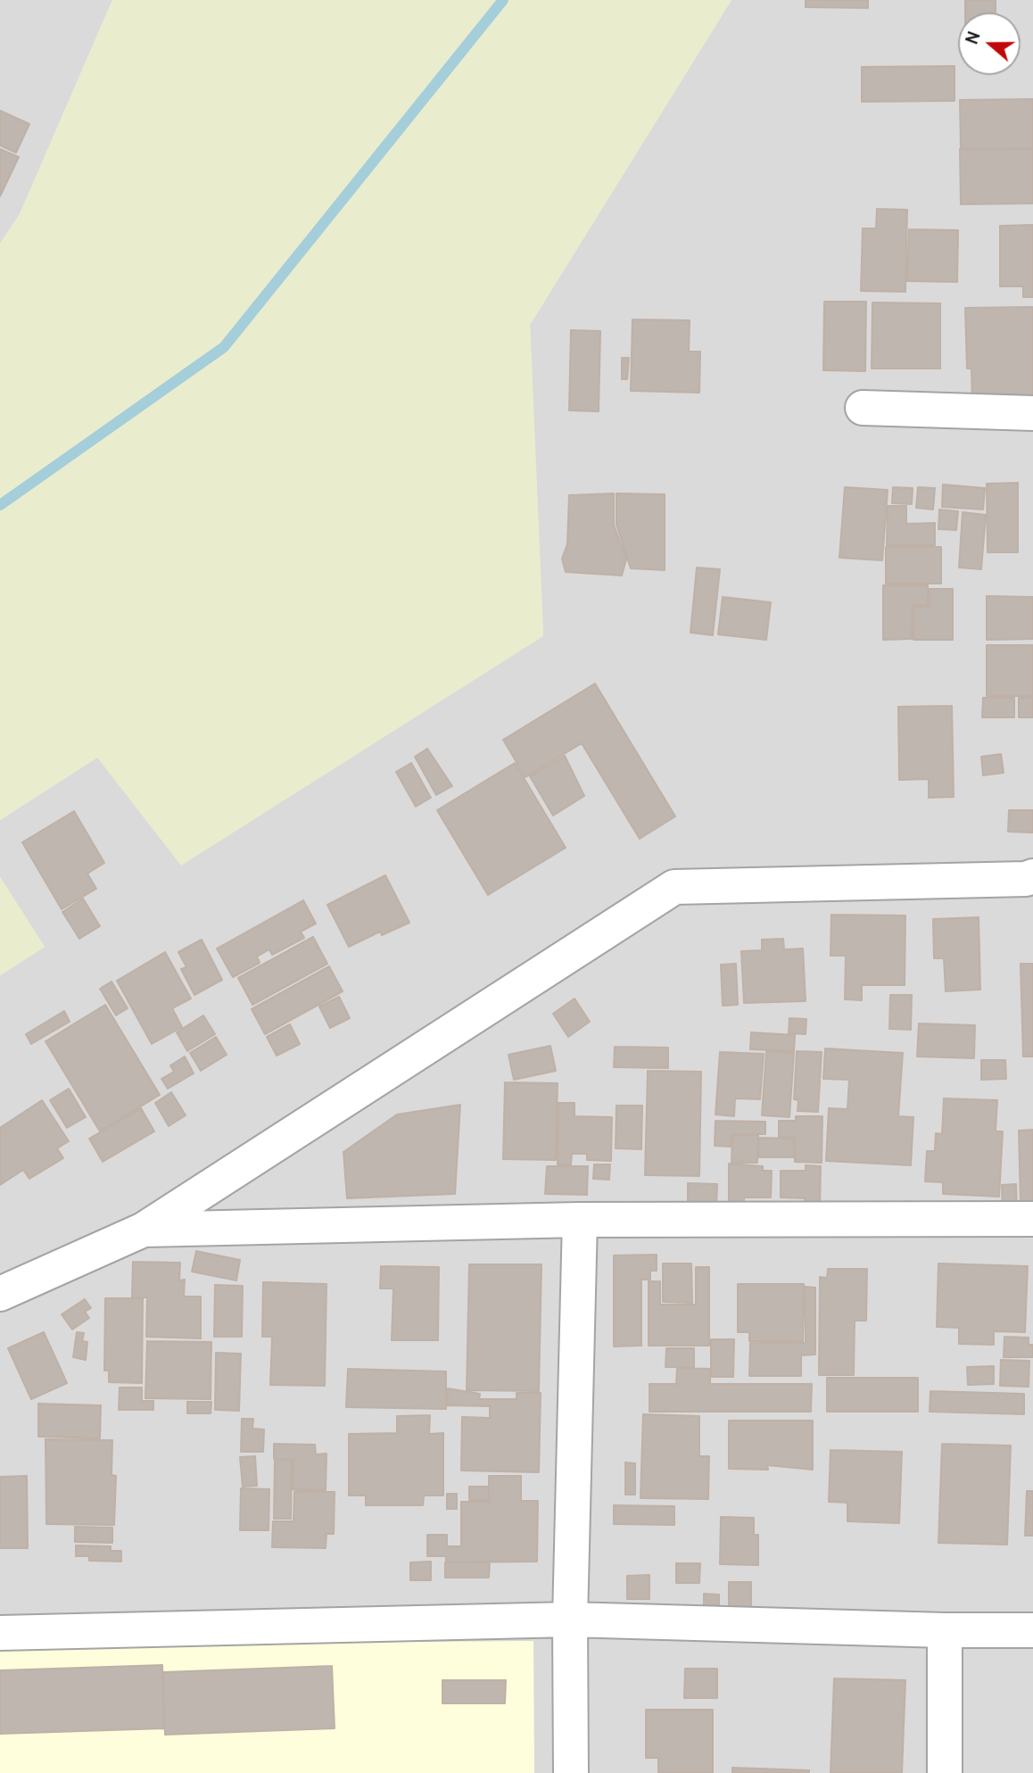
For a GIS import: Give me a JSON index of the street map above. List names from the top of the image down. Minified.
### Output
{"north":"left"}
